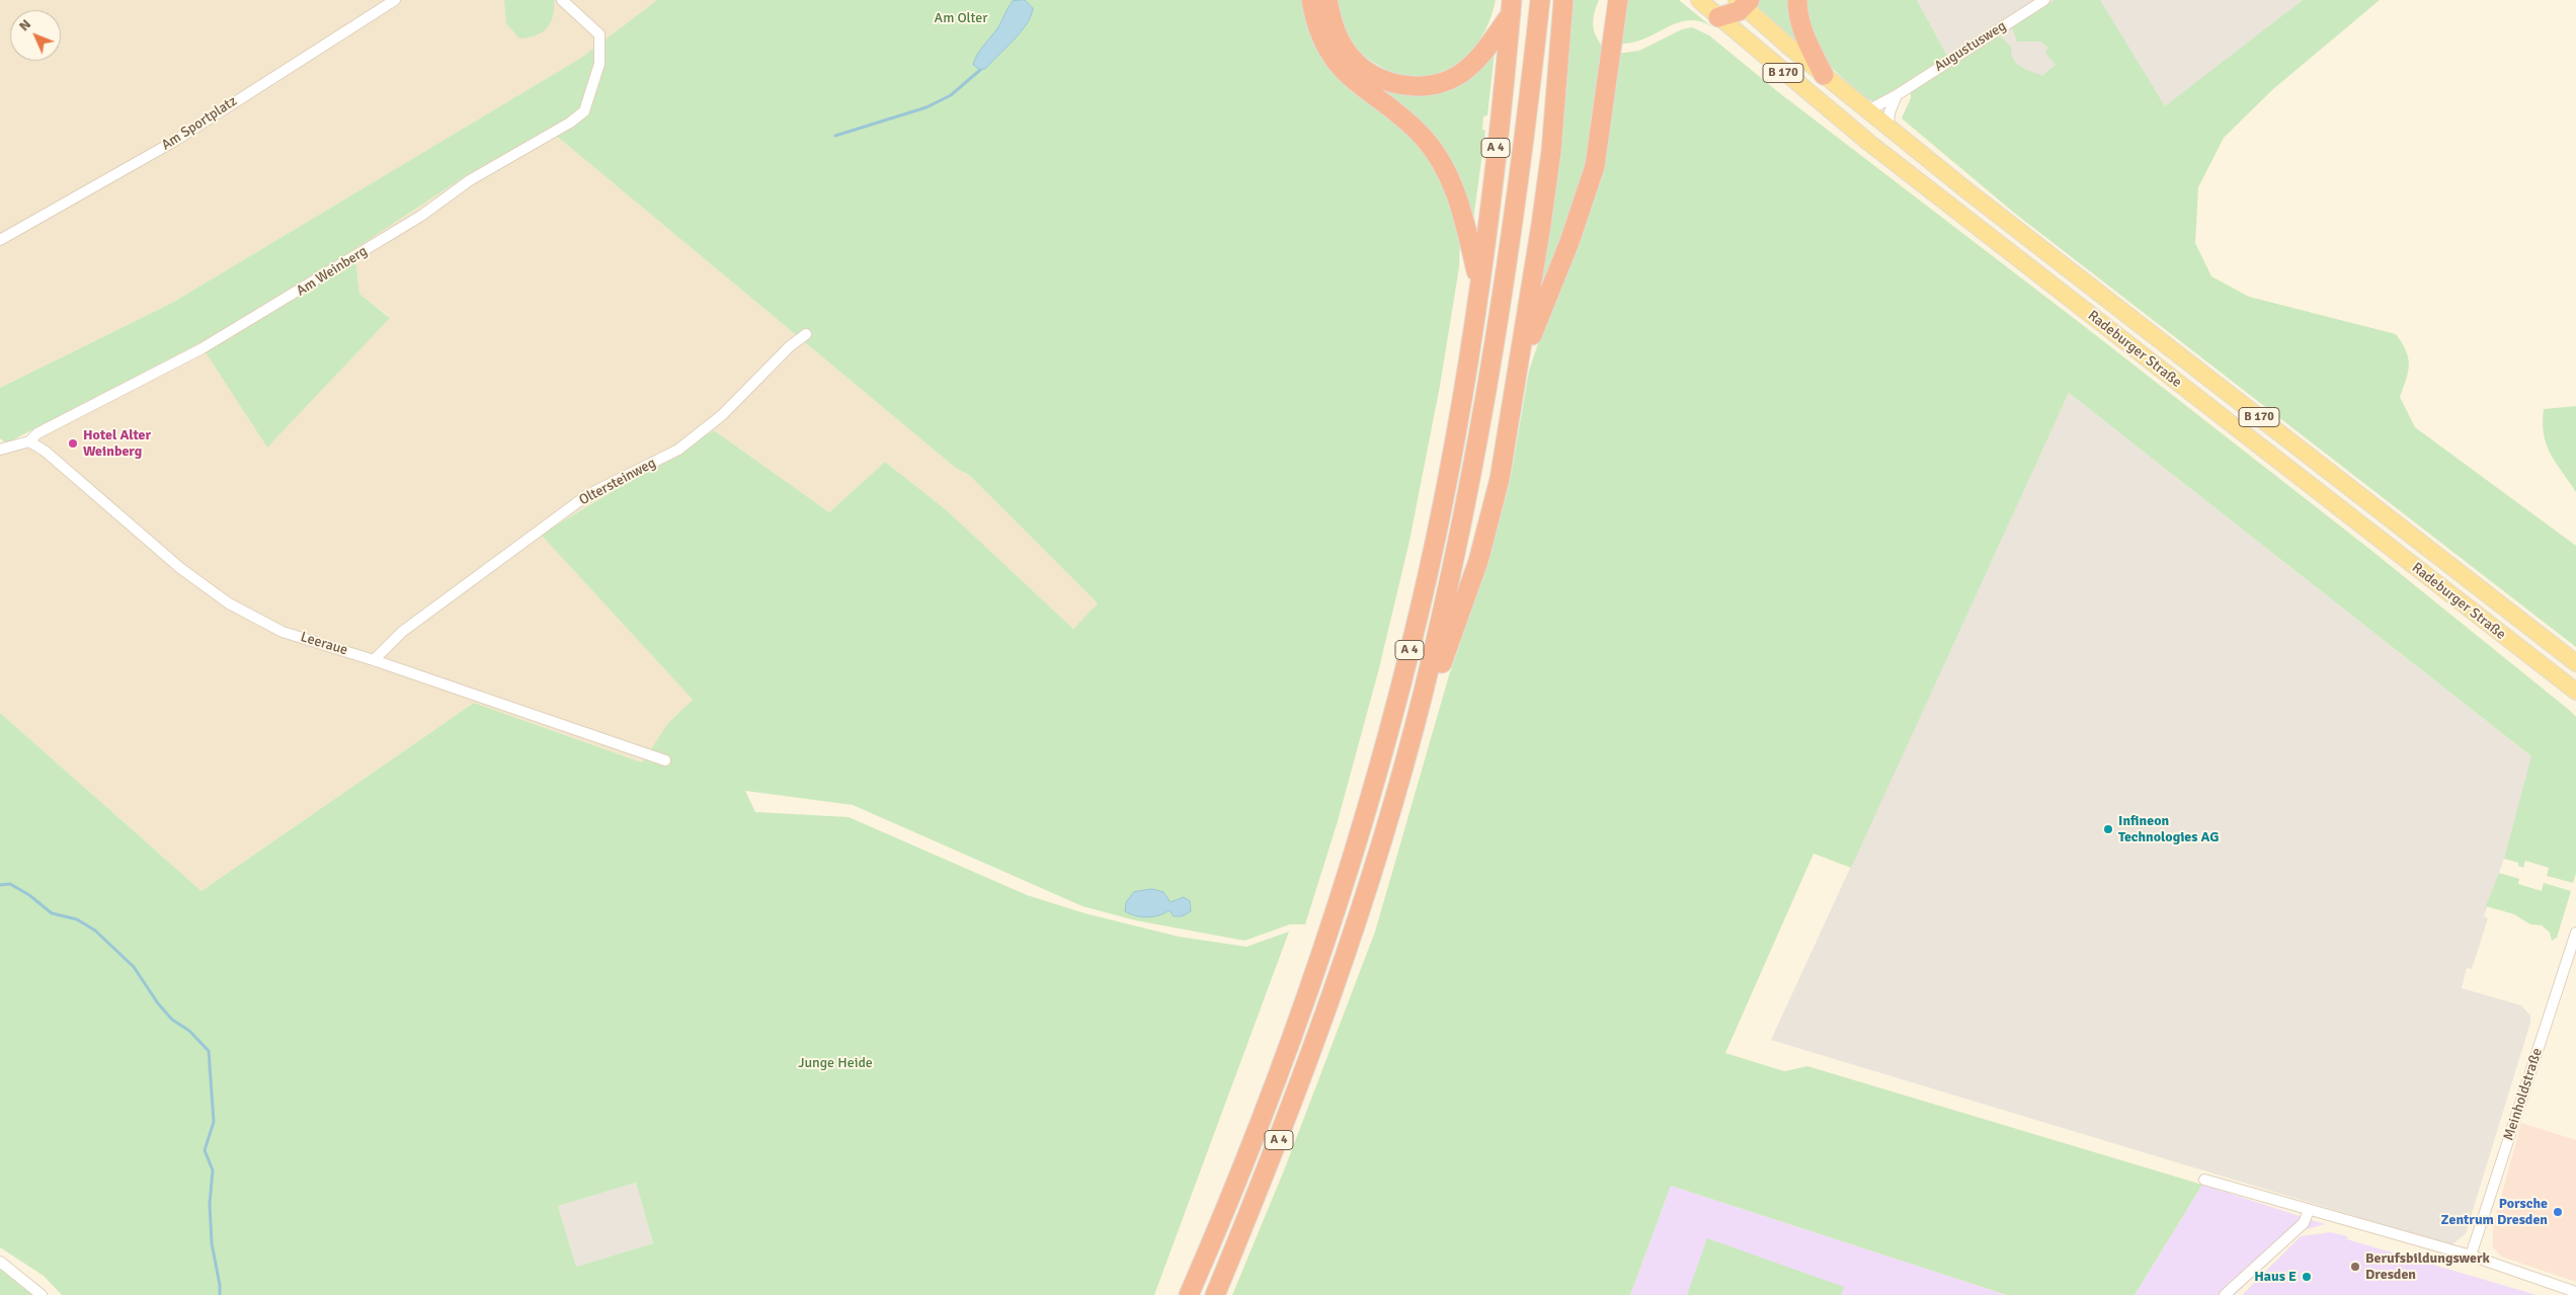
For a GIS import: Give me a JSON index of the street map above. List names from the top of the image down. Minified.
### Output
{"streets":{"highway":["A 4"],"main road":["B 170","Radeburger Straße"],"street":["Augustusweg","Am Sportplatz","Am Weinberg","Oltersteinweg","Leeraue","Meinholdstraße"]},"crossings":[["Augustusweg","Radeburger Straße"],["Am Weinberg","Leeraue"],["Oltersteinweg","Leeraue"]],"parks":["Am Olter","Junge Heide"],"places":["Hotel Alter Weinberg","Infineon Technologies AG","Porsche Zentrum Dresden","Berufsbildungswerk Dresden","Haus E"],"north":"top left"}
